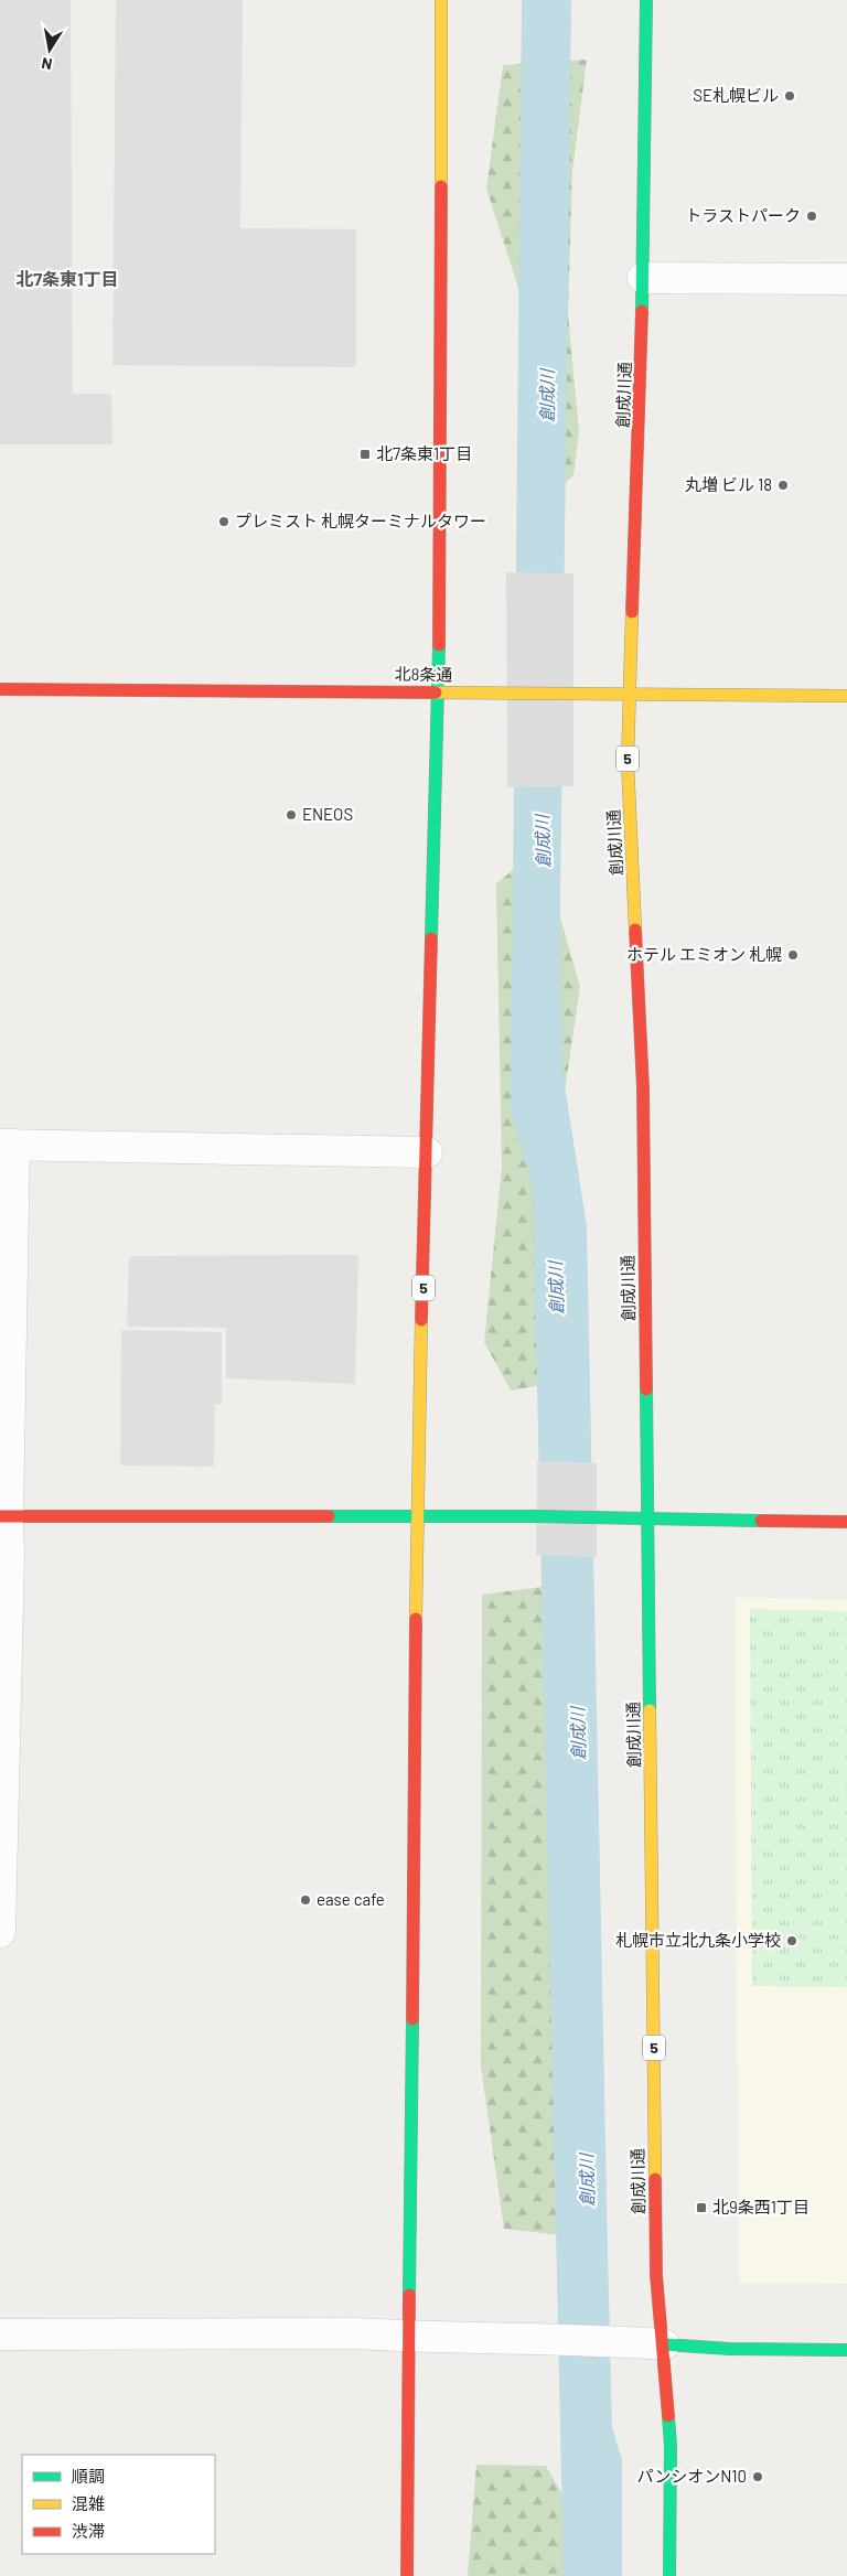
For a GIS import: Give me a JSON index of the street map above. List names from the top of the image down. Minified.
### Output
{"streets":{"main road":["創成川通","北8条通","5"]},"crossings":[["創成川通","北8条通"],["北8条通","5"]],"districts":["北7条東1丁目"],"water":["創成川"],"places":{"other":["SE札幌ビル","トラストパーク","丸増 ビル 18","プレミスト 札幌ターミナルタワー","ENEOS","ホテル エミオン 札幌","ease cafe","札幌市立北九条小学校","パンシオンN10"],"transit":["北7条東1丁目","北9条西1丁目"]},"legend":["順調","混雑","渋滞"],"north":"bottom"}
